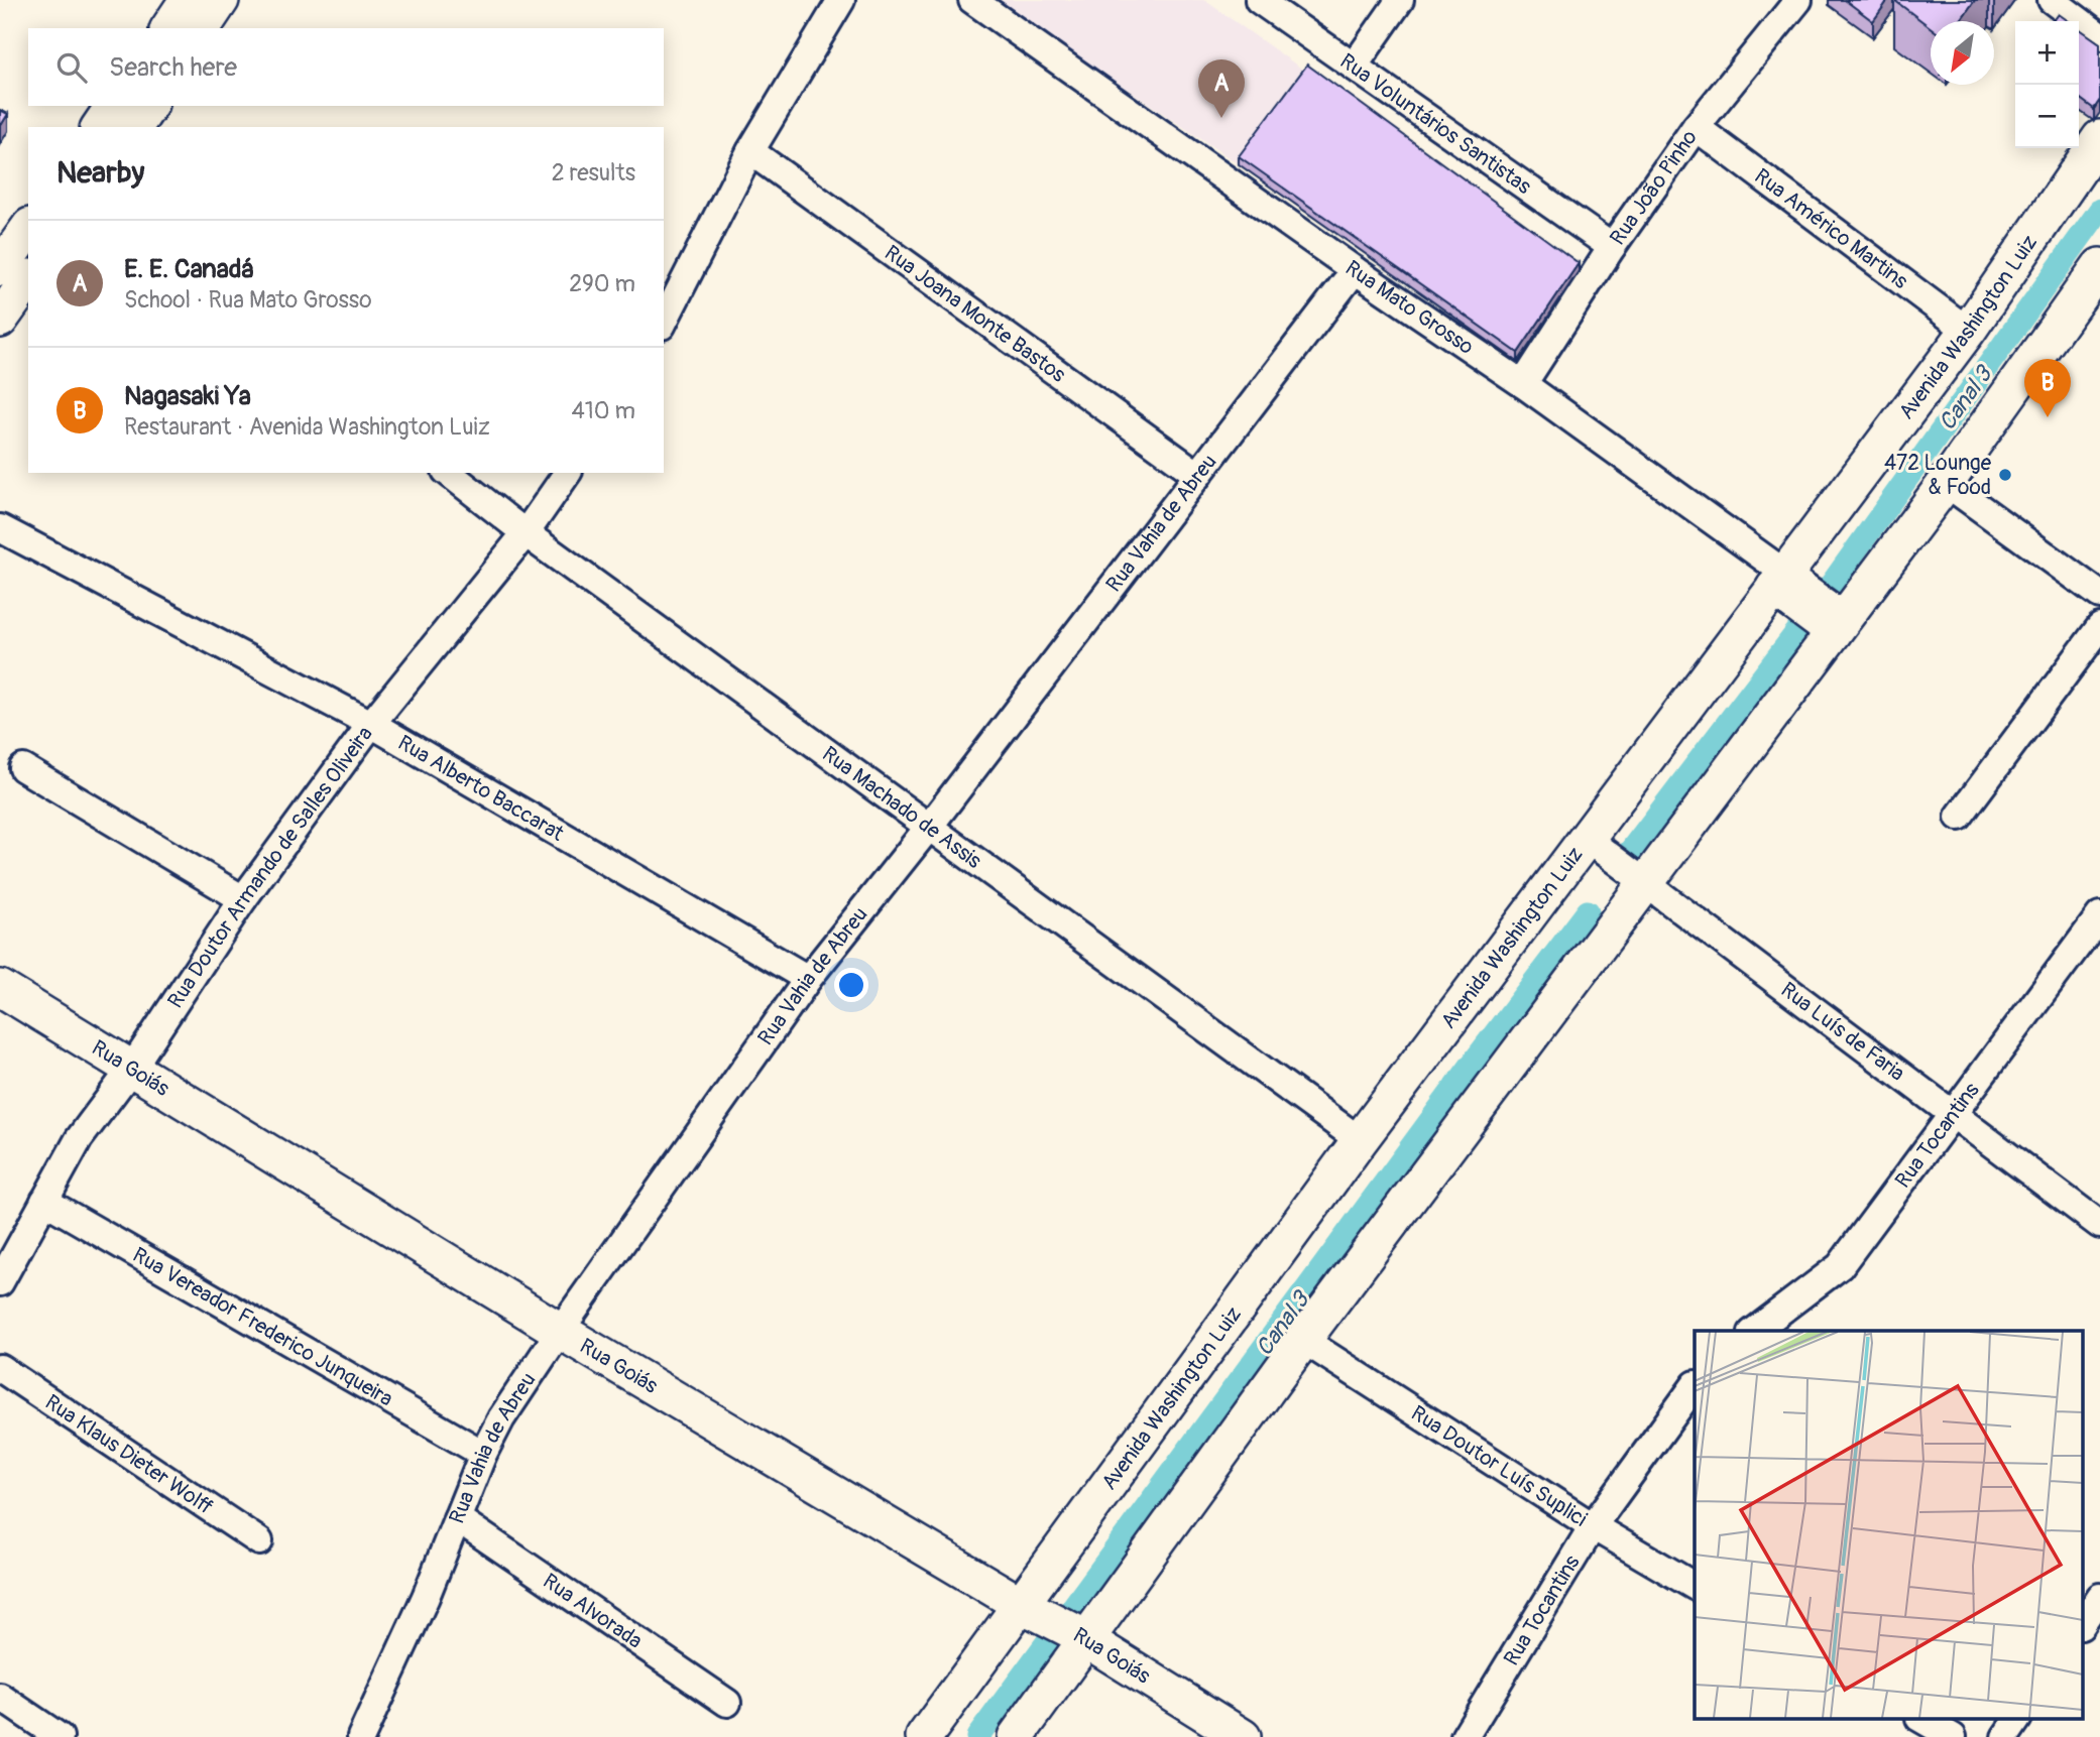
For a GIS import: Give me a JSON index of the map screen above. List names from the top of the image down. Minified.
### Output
{"streets":{"main road":["Avenida Washington Luiz","Rua Goiás"],"street":["Rua Voluntários Santistas","Rua João Pinho","Rua Américo Martins","Rua Mato Grosso","Rua Joana Monte Bastos","Rua Vahia de Abreu","Rua Alberto Baccarat","Rua Machado de Assis","Rua Doutor Armando de Salles Oliveira","Rua Luís de Faria","Rua Tocantins","Rua Vereador Frederico Junqueira","Rua Klaus Dieter Wolff","Rua Doutor Luís Suplici","Rua Alvorada"]},"crossings":[["Rua Voluntários Santistas","Rua João Pinho"],["Rua João Pinho","Rua Américo Martins"],["Rua João Pinho","Rua Mato Grosso"],["Rua Américo Martins","Avenida Washington Luiz"],["Rua Mato Grosso","Avenida Washington Luiz"],["Rua Mato Grosso","Rua Vahia de Abreu"],["Rua Joana Monte Bastos","Rua Vahia de Abreu"],["Avenida Washington Luiz","Rua Machado de Assis"],["Avenida Washington Luiz","Rua Luís de Faria"],["Avenida Washington Luiz","Rua Goiás"],["Avenida Washington Luiz","Rua Doutor Luís Suplici"],["Rua Vahia de Abreu","Rua Alberto Baccarat"],["Rua Vahia de Abreu","Rua Machado de Assis"],["Rua Vahia de Abreu","Rua Goiás"],["Rua Vahia de Abreu","Rua Vereador Frederico Junqueira"],["Rua Vahia de Abreu","Rua Alvorada"],["Rua Alberto Baccarat","Rua Doutor Armando de Salles Oliveira"],["Rua Machado de Assis","Rua Doutor Armando de Salles Oliveira"],["Rua Doutor Armando de Salles Oliveira","Rua Goiás"],["Rua Doutor Armando de Salles Oliveira","Rua Vereador Frederico Junqueira"],["Rua Luís de Faria","Rua Tocantins"],["Rua Tocantins","Rua Doutor Luís Suplici"]],"water":["Canal 3"],"places":["472 Lounge & Food"],"north":"bottom left","page":{"map_buttons":["+","−"],"search":"Search here","pins":["A","B"],"heading":["Nearby","2 results"],"list":[{"mark":"A","name":"E. E. Canadá","note":"School · Rua Mato Grosso","value":"290 m"},{"mark":"B","name":"Nagasaki Ya","note":"Restaurant · Avenida Washington Luiz","value":"410 m"}]}}
